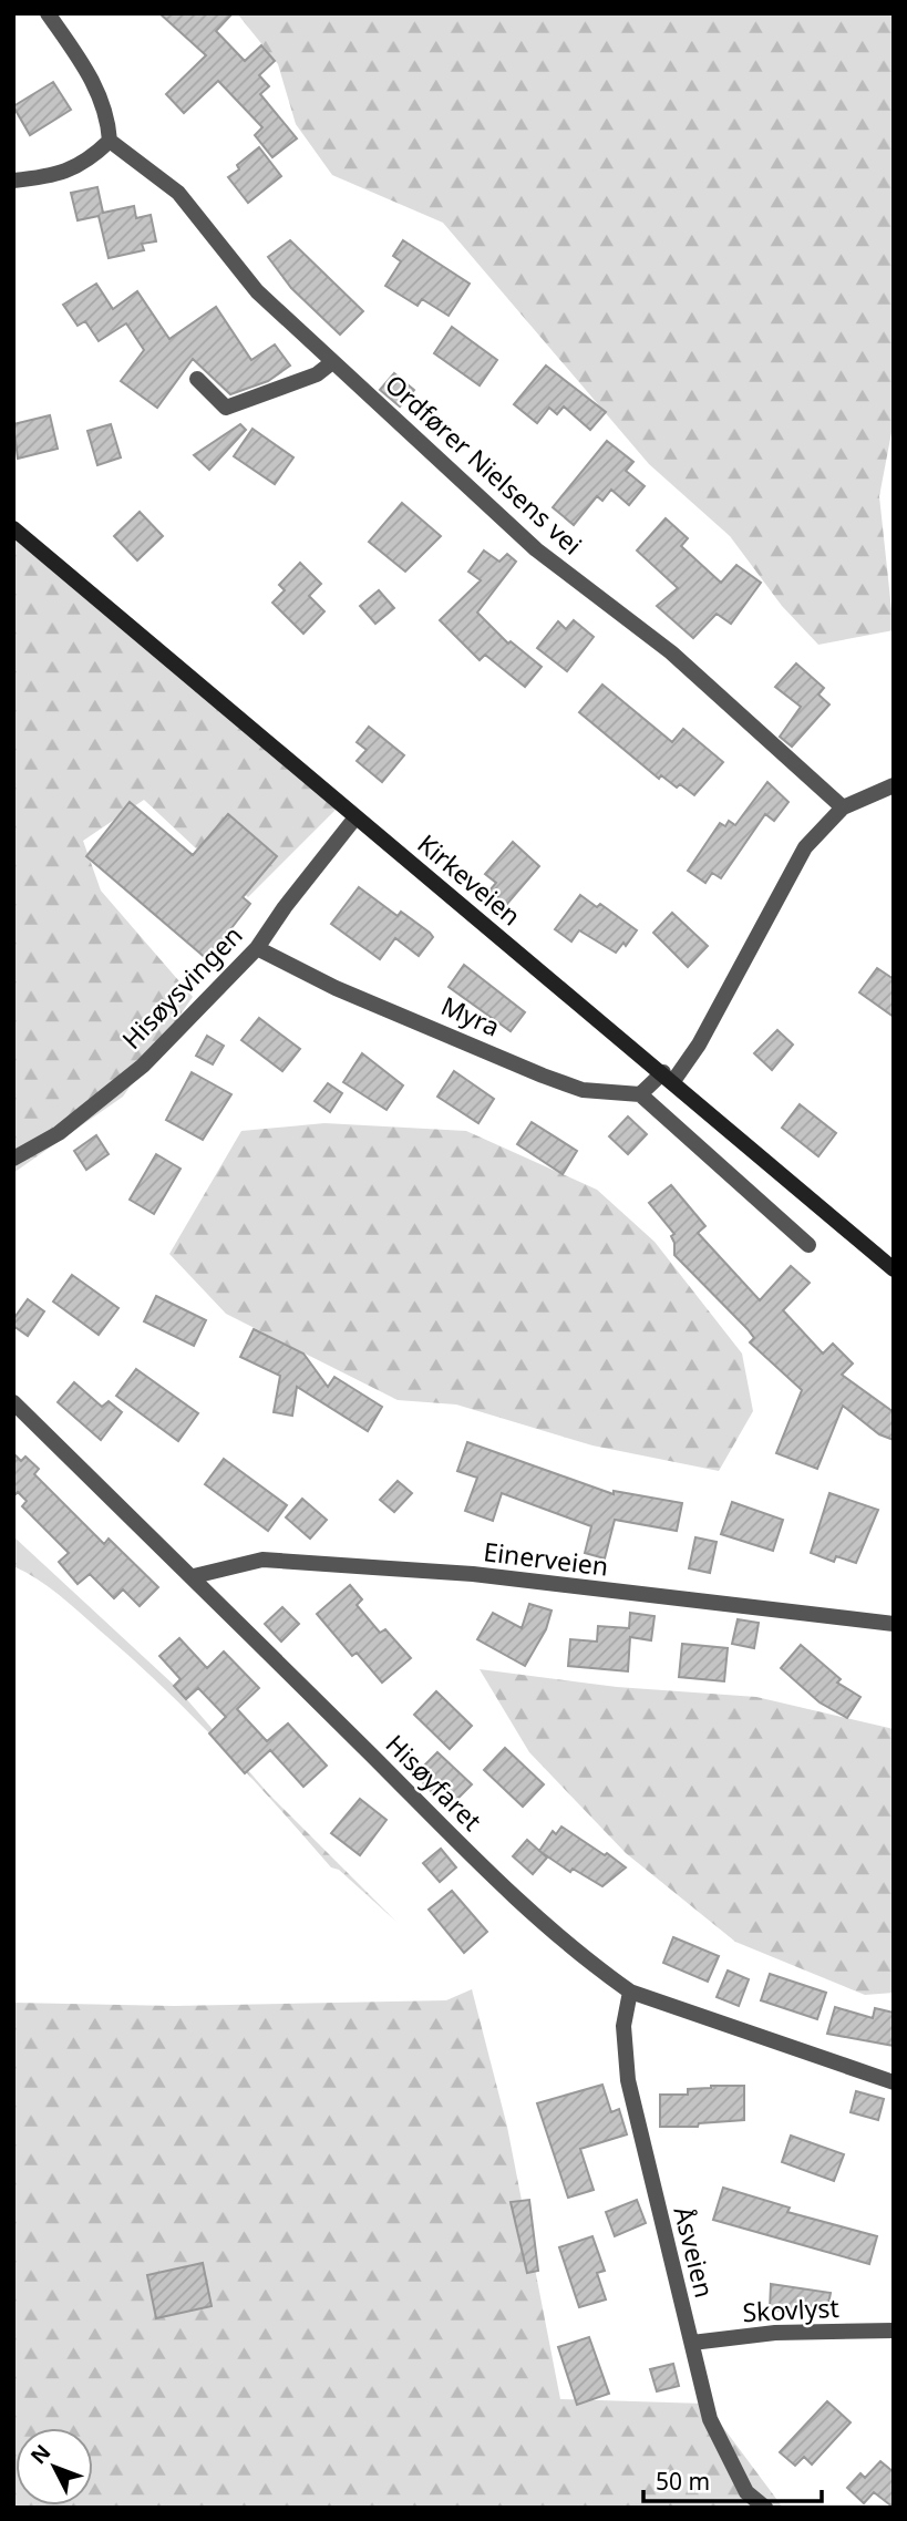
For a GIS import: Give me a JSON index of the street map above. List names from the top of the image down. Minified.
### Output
{"streets":{"main road":["Kirkeveien"],"street":["Ordfører Nielsens vei","Hisøysvingen","Myra","Einerveien","Hisøyfaret","Åsveien","Skovlyst"]},"crossings":[["Kirkeveien","Hisøysvingen"],["Hisøysvingen","Myra"],["Einerveien","Hisøyfaret"],["Hisøyfaret","Åsveien"],["Åsveien","Skovlyst"]],"scale_bar":"50 m","north":"top left"}
